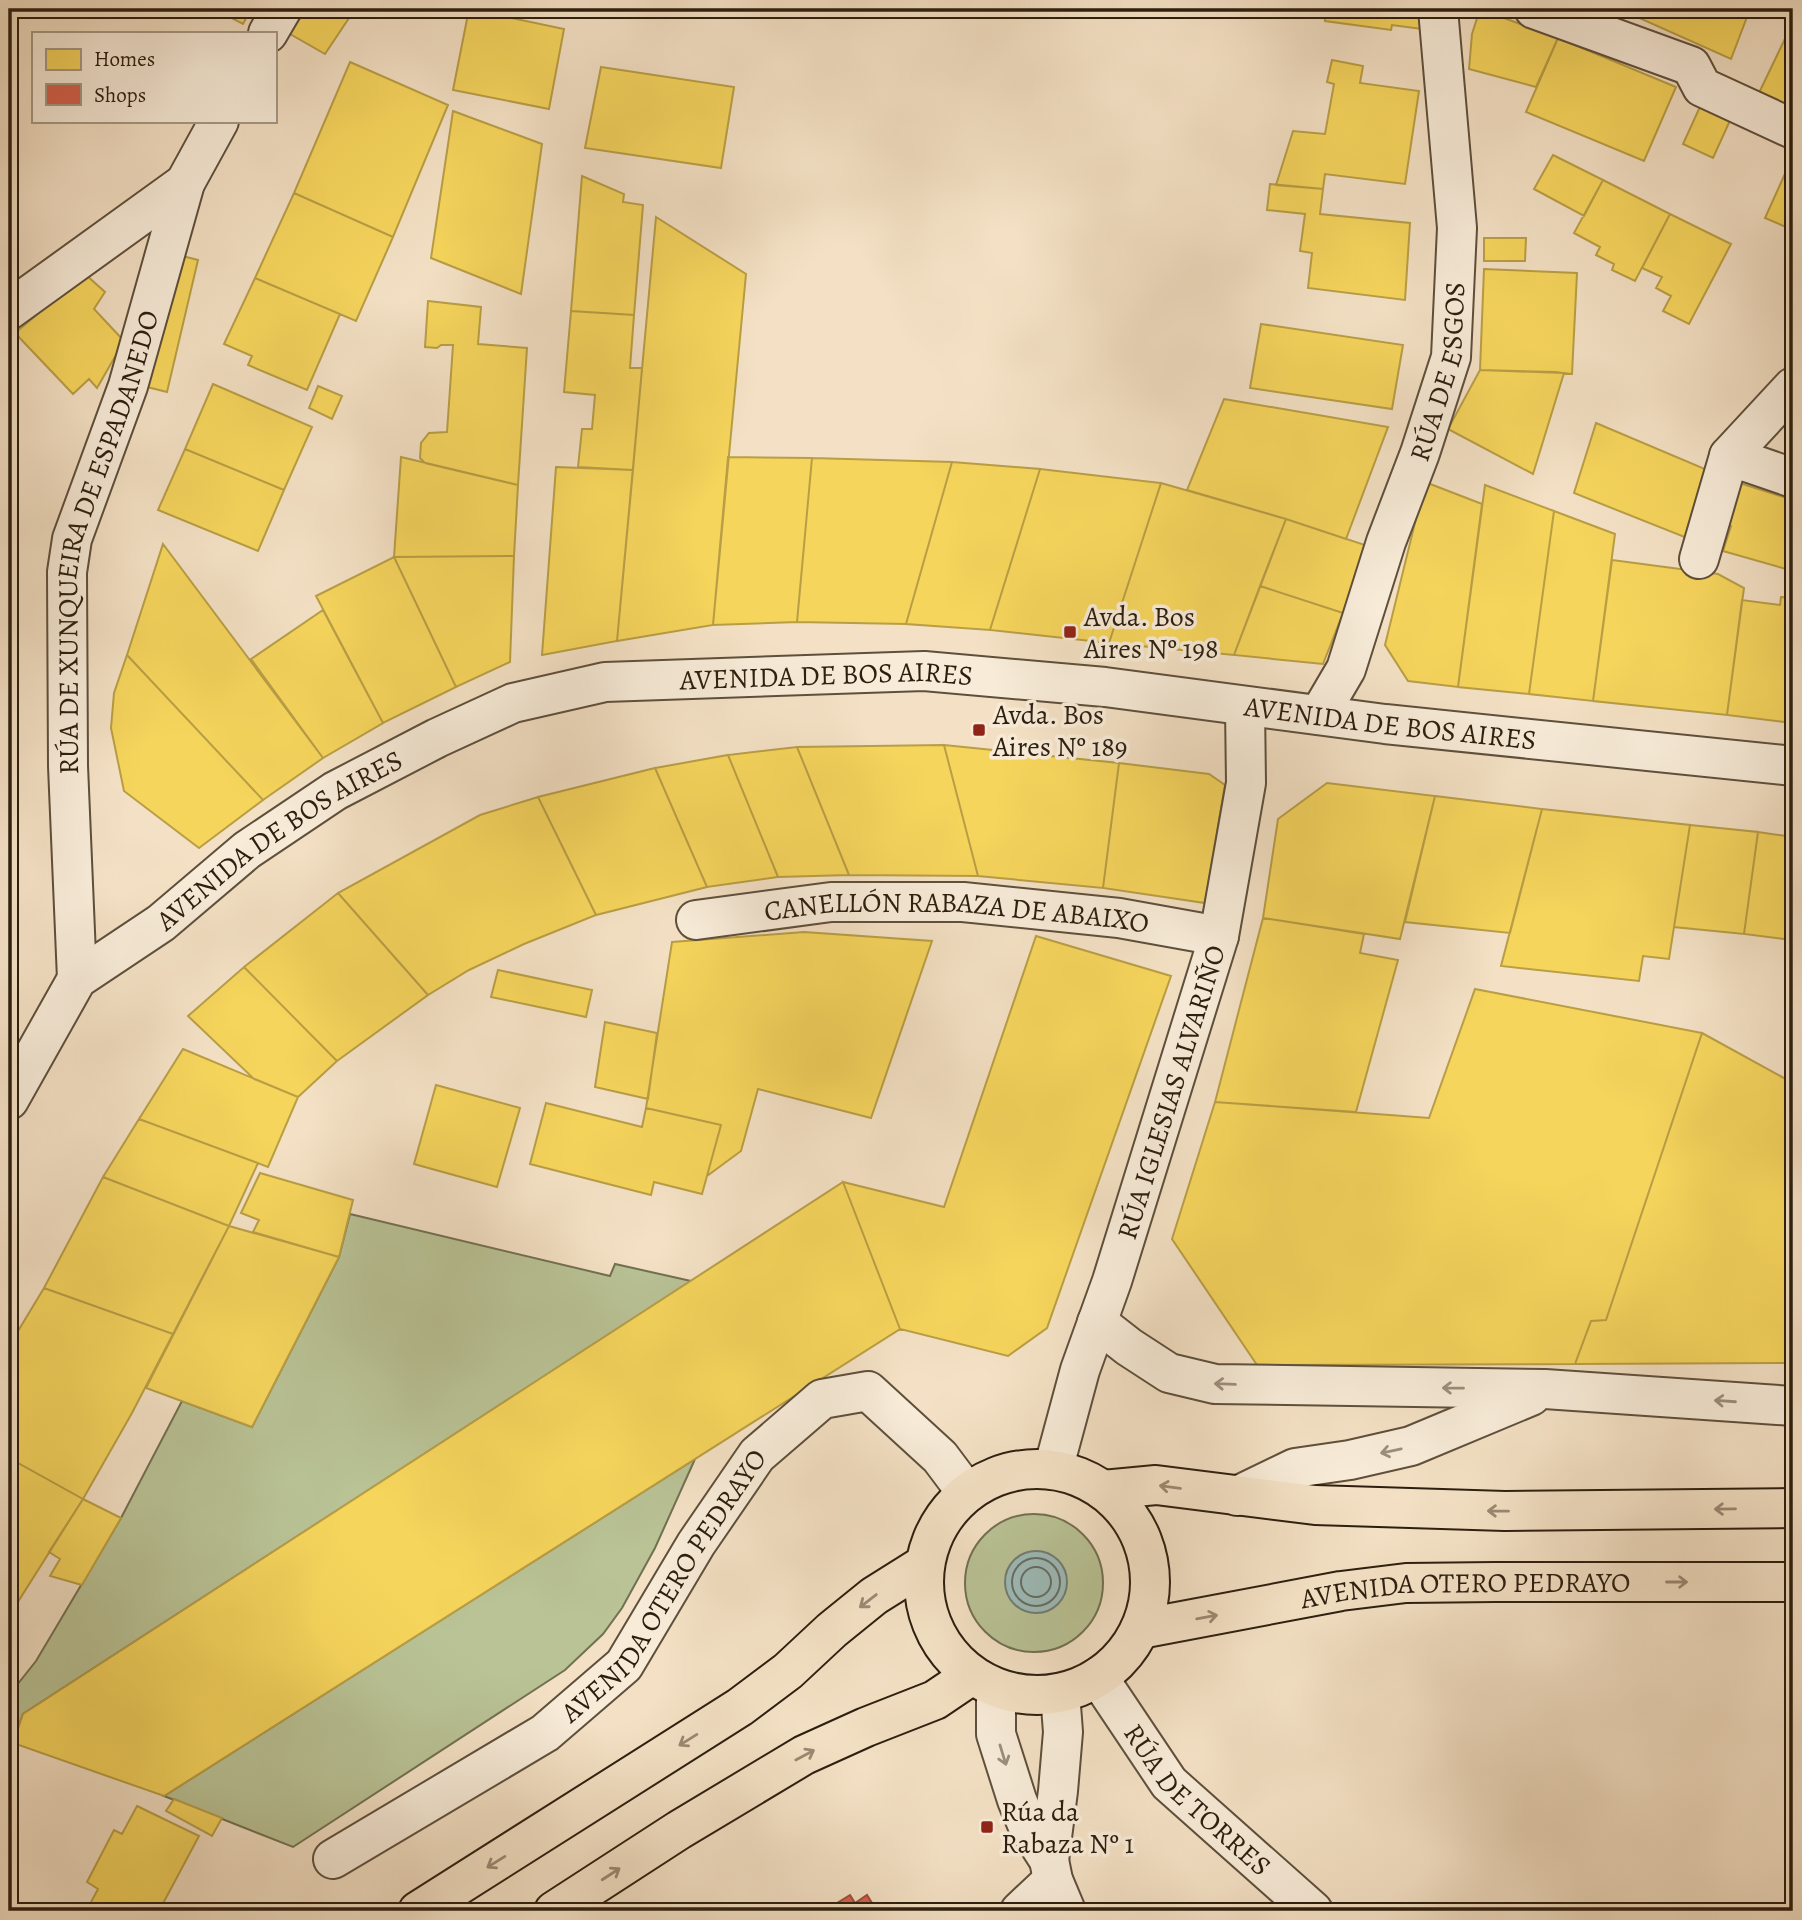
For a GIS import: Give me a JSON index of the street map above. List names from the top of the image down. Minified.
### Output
{"streets":{"main road":["AVENIDA OTERO PEDRAYO"],"street":["RÚA DE ESGOS","RÚA DE XUNQUEIRA DE ESPADANEDO","AVENIDA DE BOS AIRES","CANELLÓN RABAZA DE ABAIXO","RÚA IGLESIAS ALVARIÑO","RÚA DE TORRES"]},"crossings":[["RÚA DE ESGOS","AVENIDA DE BOS AIRES"],["RÚA DE XUNQUEIRA DE ESPADANEDO","AVENIDA DE BOS AIRES"],["AVENIDA DE BOS AIRES","RÚA IGLESIAS ALVARIÑO"],["CANELLÓN RABAZA DE ABAIXO","RÚA IGLESIAS ALVARIÑO"],["RÚA IGLESIAS ALVARIÑO","AVENIDA OTERO PEDRAYO"],["RÚA IGLESIAS ALVARIÑO","RÚA DE TORRES"],["AVENIDA OTERO PEDRAYO","RÚA DE TORRES"]],"places":{"transit":["Avda. Bos Aires Nº 198","Avda. Bos Aires Nº 189","Rúa da Rabaza Nº 1"]},"legend":["Homes","Shops"]}
